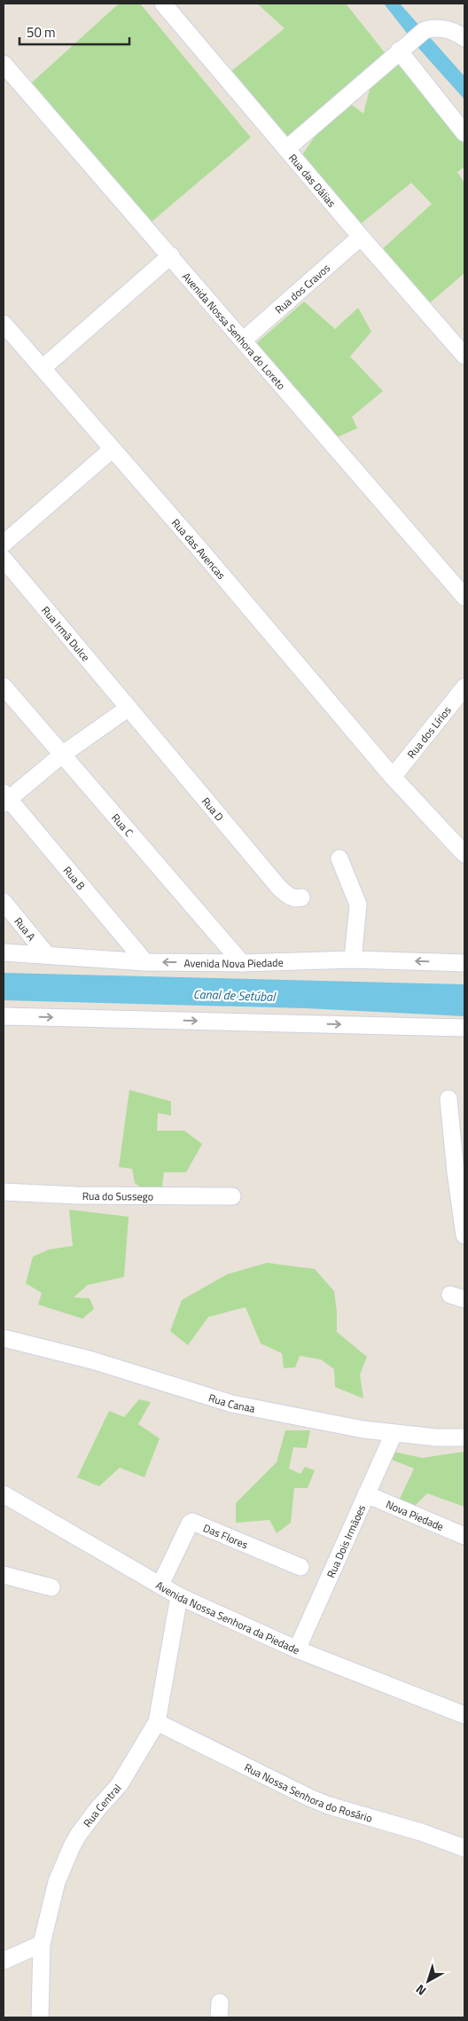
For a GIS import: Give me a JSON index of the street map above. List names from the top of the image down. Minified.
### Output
{"streets":{"street":["Rua das Dálias","Rua dos Cravos","Avenida Nossa Senhora do Loreto","Rua das Avencas","Rua Irmã Dulce","Rua dos Lírios","Rua D","Rua C","Rua B","Rua A","Avenida Nova Piedade","Rua do Sussego","Rua Canaa","Nova Piedade","Das Flores","Rua Dois Irmãoes","Avenida Nossa Senhora da Piedade","Rua Nossa Senhora do Rosário","Rua Central"]},"crossings":[["Rua das Dálias","Rua dos Cravos"],["Rua dos Cravos","Avenida Nossa Senhora do Loreto"],["Rua das Avencas","Rua dos Lírios"],["Rua Irmã Dulce","Rua D"],["Rua C","Avenida Nova Piedade"],["Rua B","Avenida Nova Piedade"],["Rua A","Avenida Nova Piedade"],["Rua Canaa","Rua Dois Irmãoes"],["Nova Piedade","Rua Dois Irmãoes"],["Das Flores","Avenida Nossa Senhora da Piedade"],["Rua Dois Irmãoes","Avenida Nossa Senhora da Piedade"],["Avenida Nossa Senhora da Piedade","Rua Central"],["Rua Nossa Senhora do Rosário","Rua Central"]],"water":["Canal de Setúbal"],"scale_bar":"50 m","north":"bottom left"}
